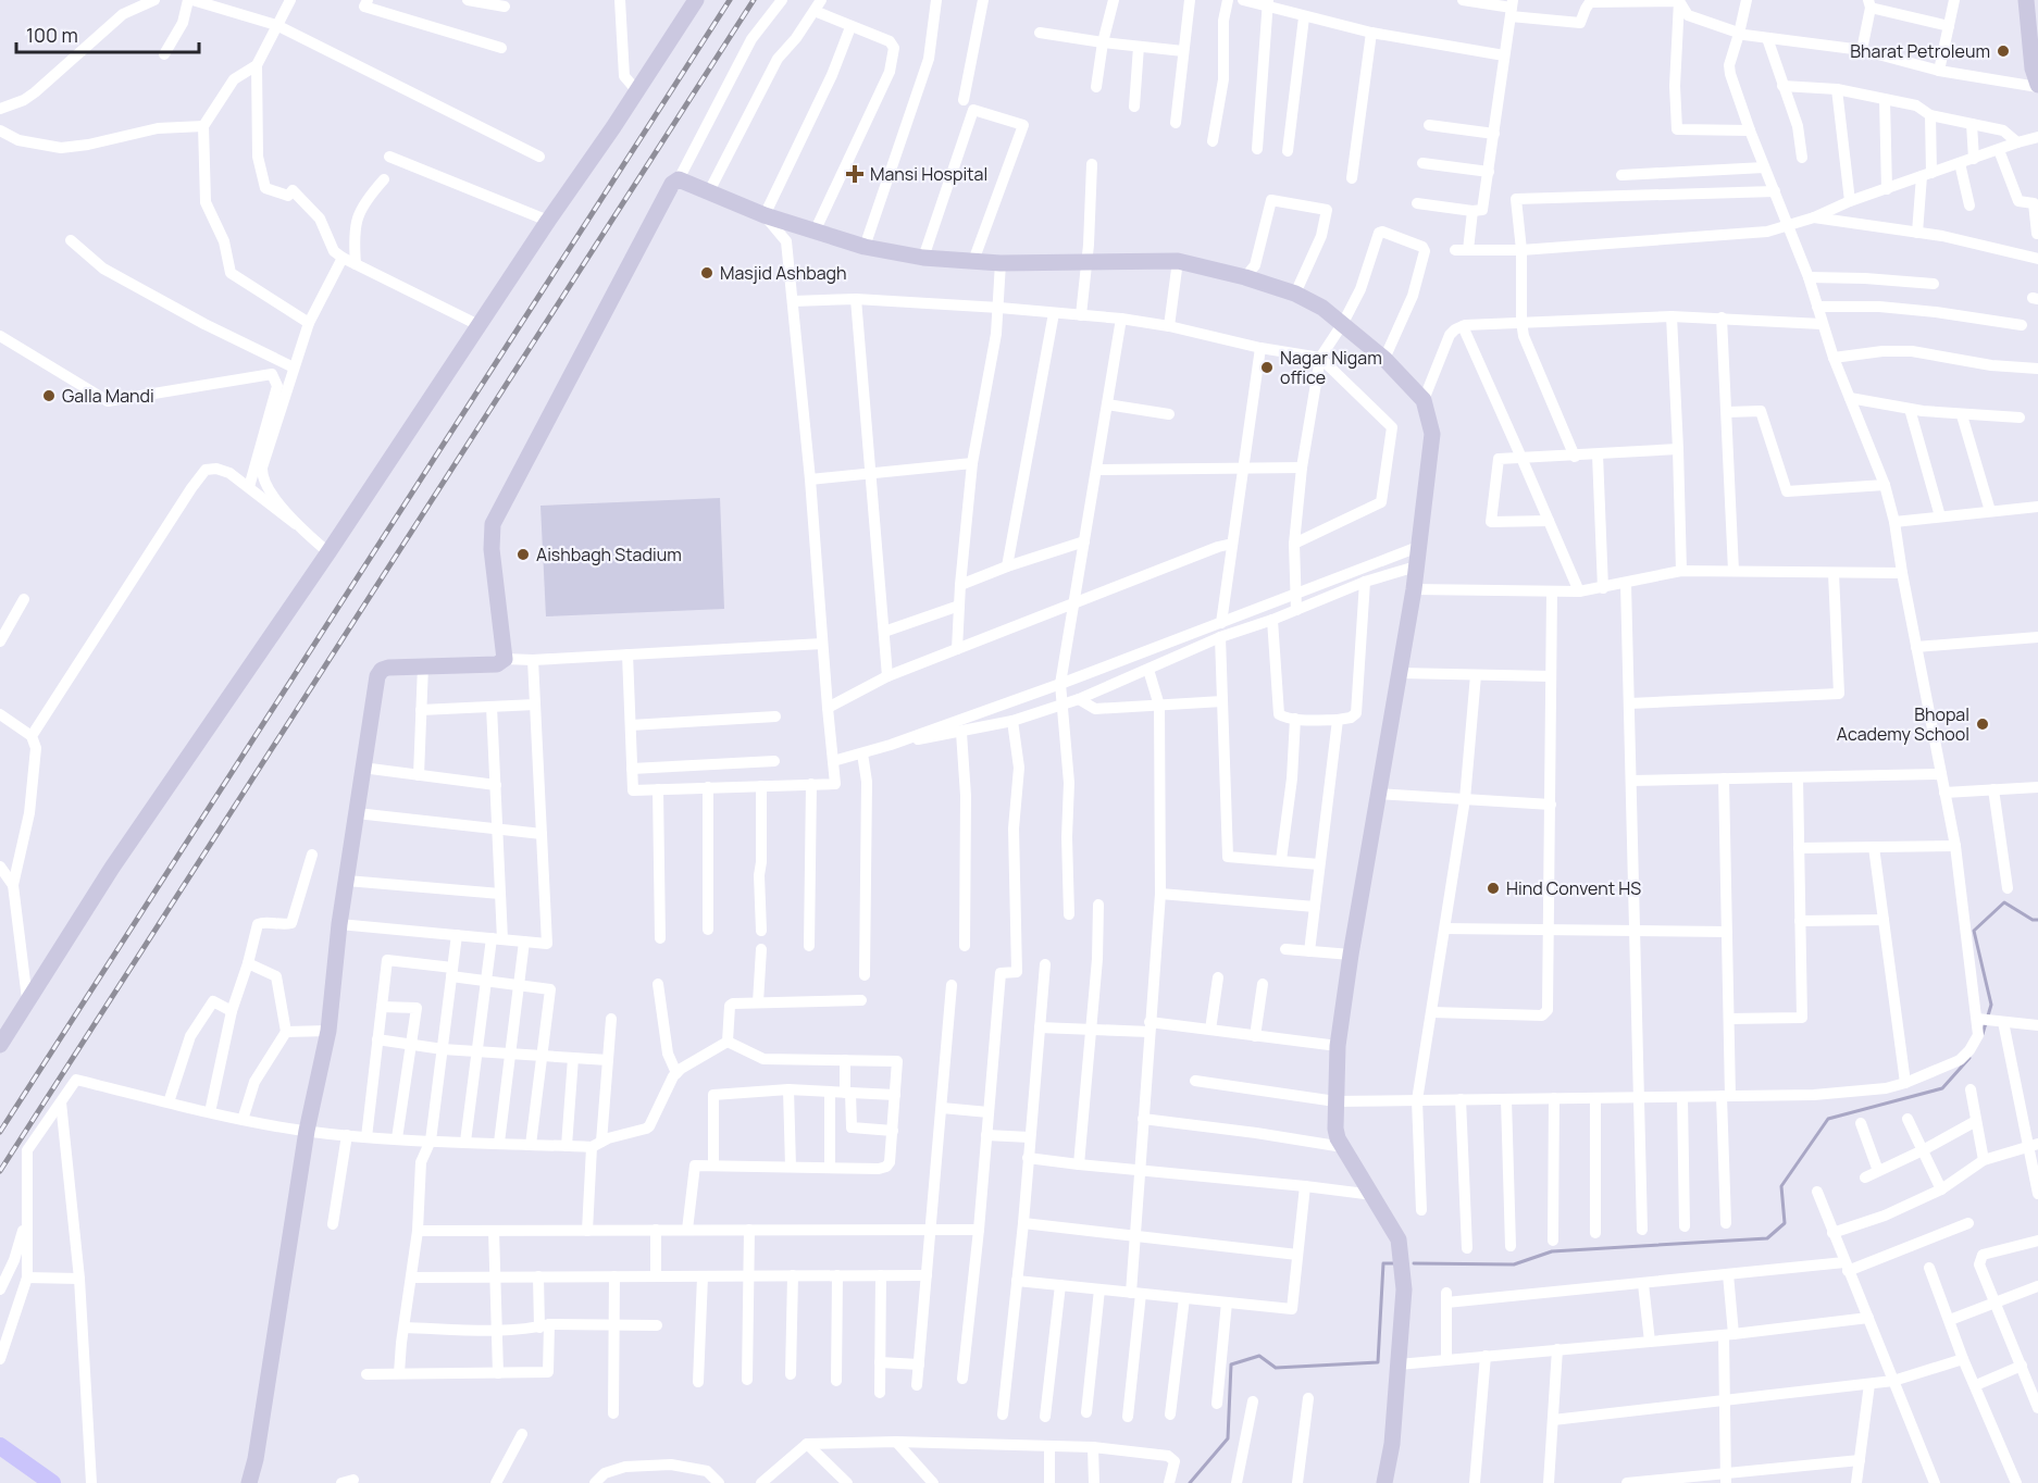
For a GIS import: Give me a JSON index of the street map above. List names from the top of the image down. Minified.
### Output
{"places":{"other":["Bharat Petroleum","Masjid Ashbagh","Nagar Nigam office","Galla Mandi","Aishbagh Stadium","Bhopal Academy School","Hind Convent HS"],"health":["Mansi Hospital"]},"scale_bar":"100 m"}
